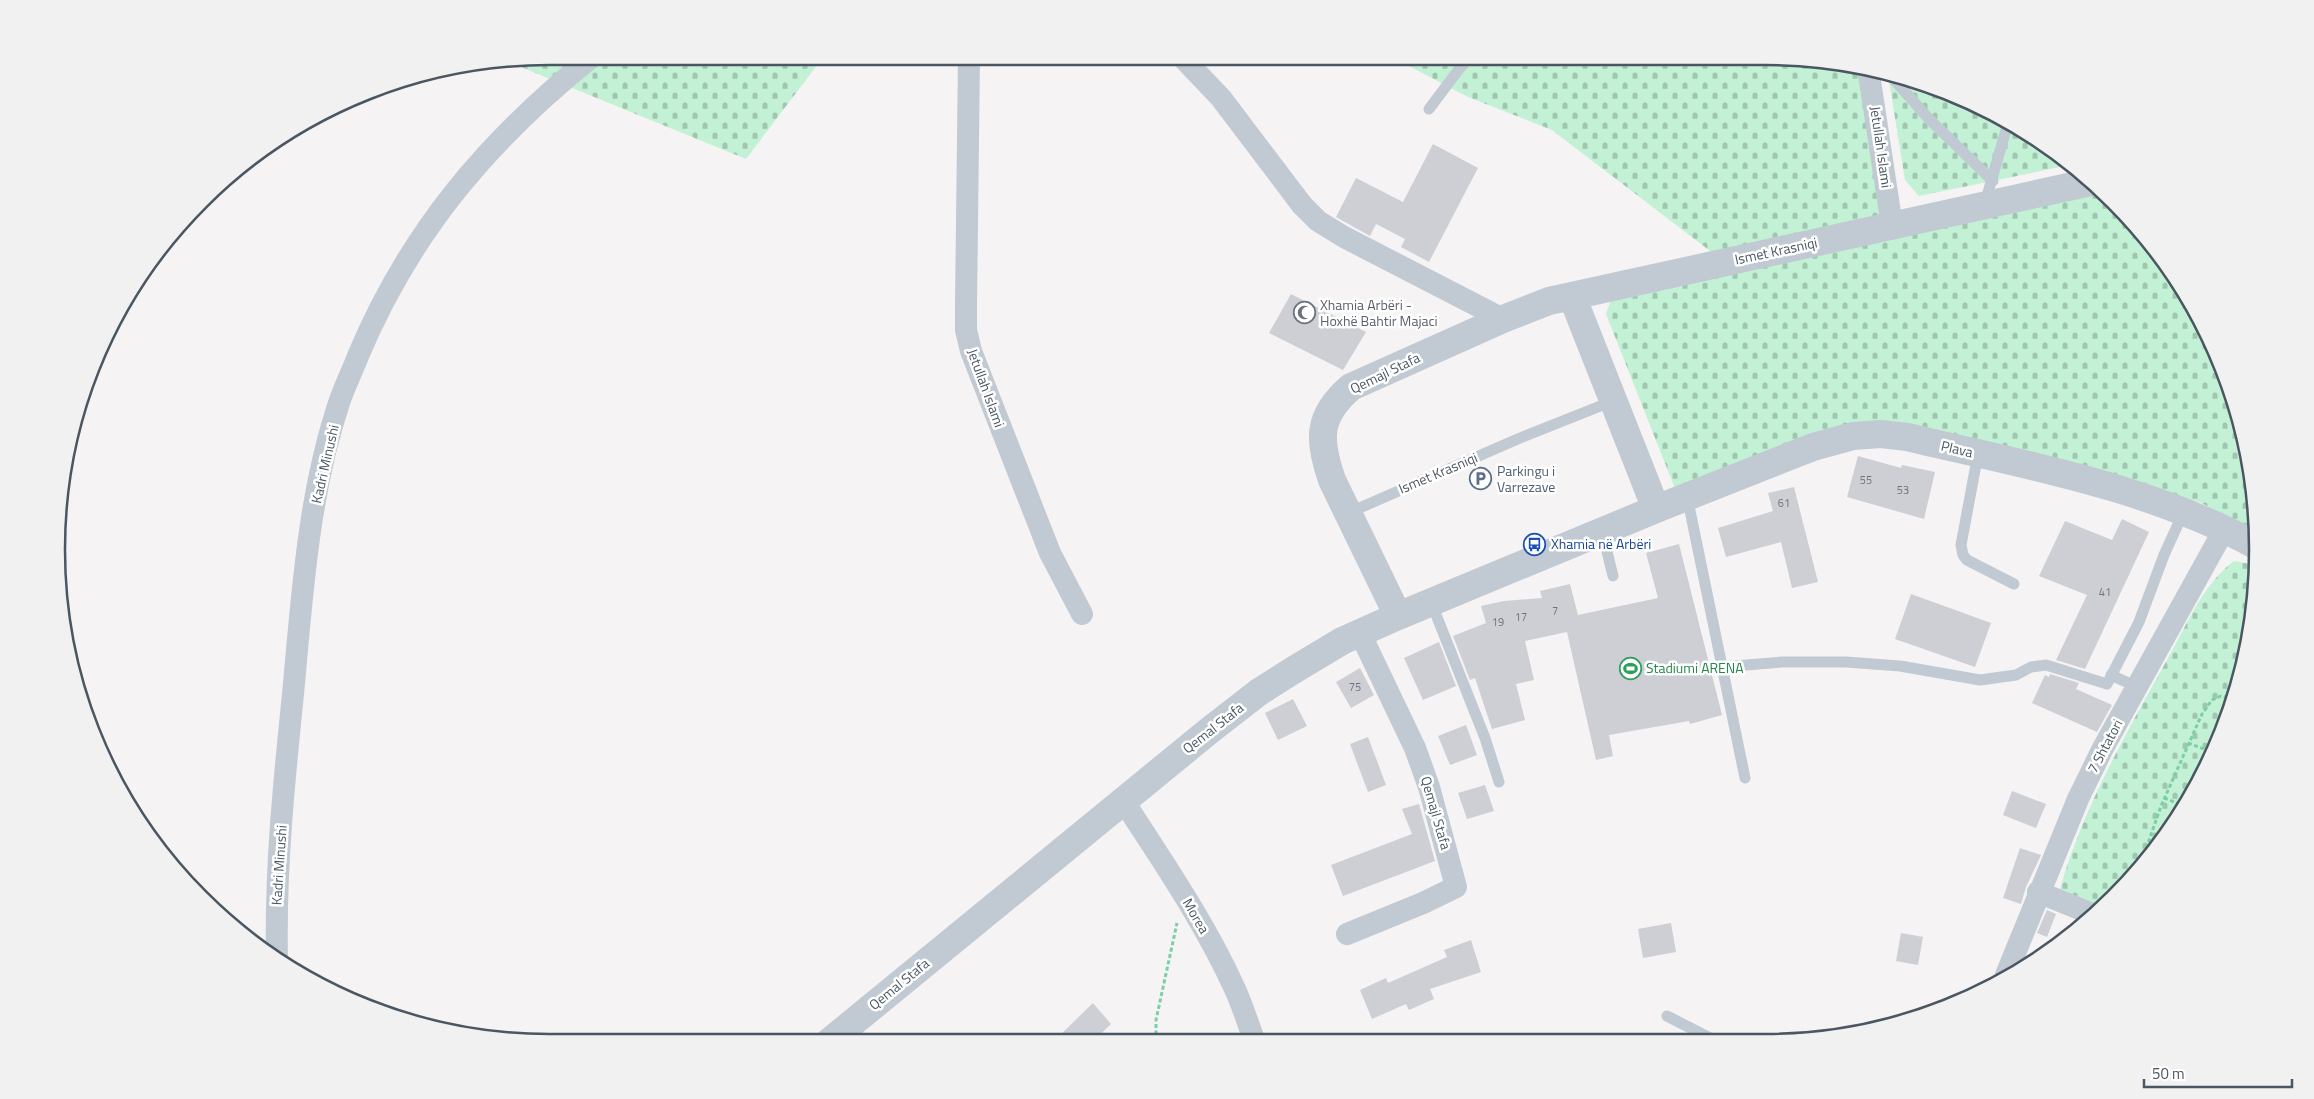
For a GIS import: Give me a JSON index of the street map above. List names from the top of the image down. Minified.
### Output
{"streets":{"street":["Jetullah Islami","Ismet Krasniqi","Qemajl Stafa","Plava","Kadri Minushi","Qemal Stafa","7 Shtatori","Morea"]},"crossings":[["Jetullah Islami","Ismet Krasniqi"],["Ismet Krasniqi","Qemajl Stafa"],["Qemajl Stafa","Qemal Stafa"],["Plava","Qemal Stafa"],["Plava","7 Shtatori"],["Qemal Stafa","Morea"]],"places":{"mosque":["Xhamia Arbëri - Hoxhë Bahtir Majaci"],"parking":["Parkingu i Varrezave"],"bus stop":["Xhamia në Arbëri"],"sports":["Stadiumi ARENA"]},"house_numbers":["55","53","61","41","7","17","19","75"],"scale_bar":"50 m"}
